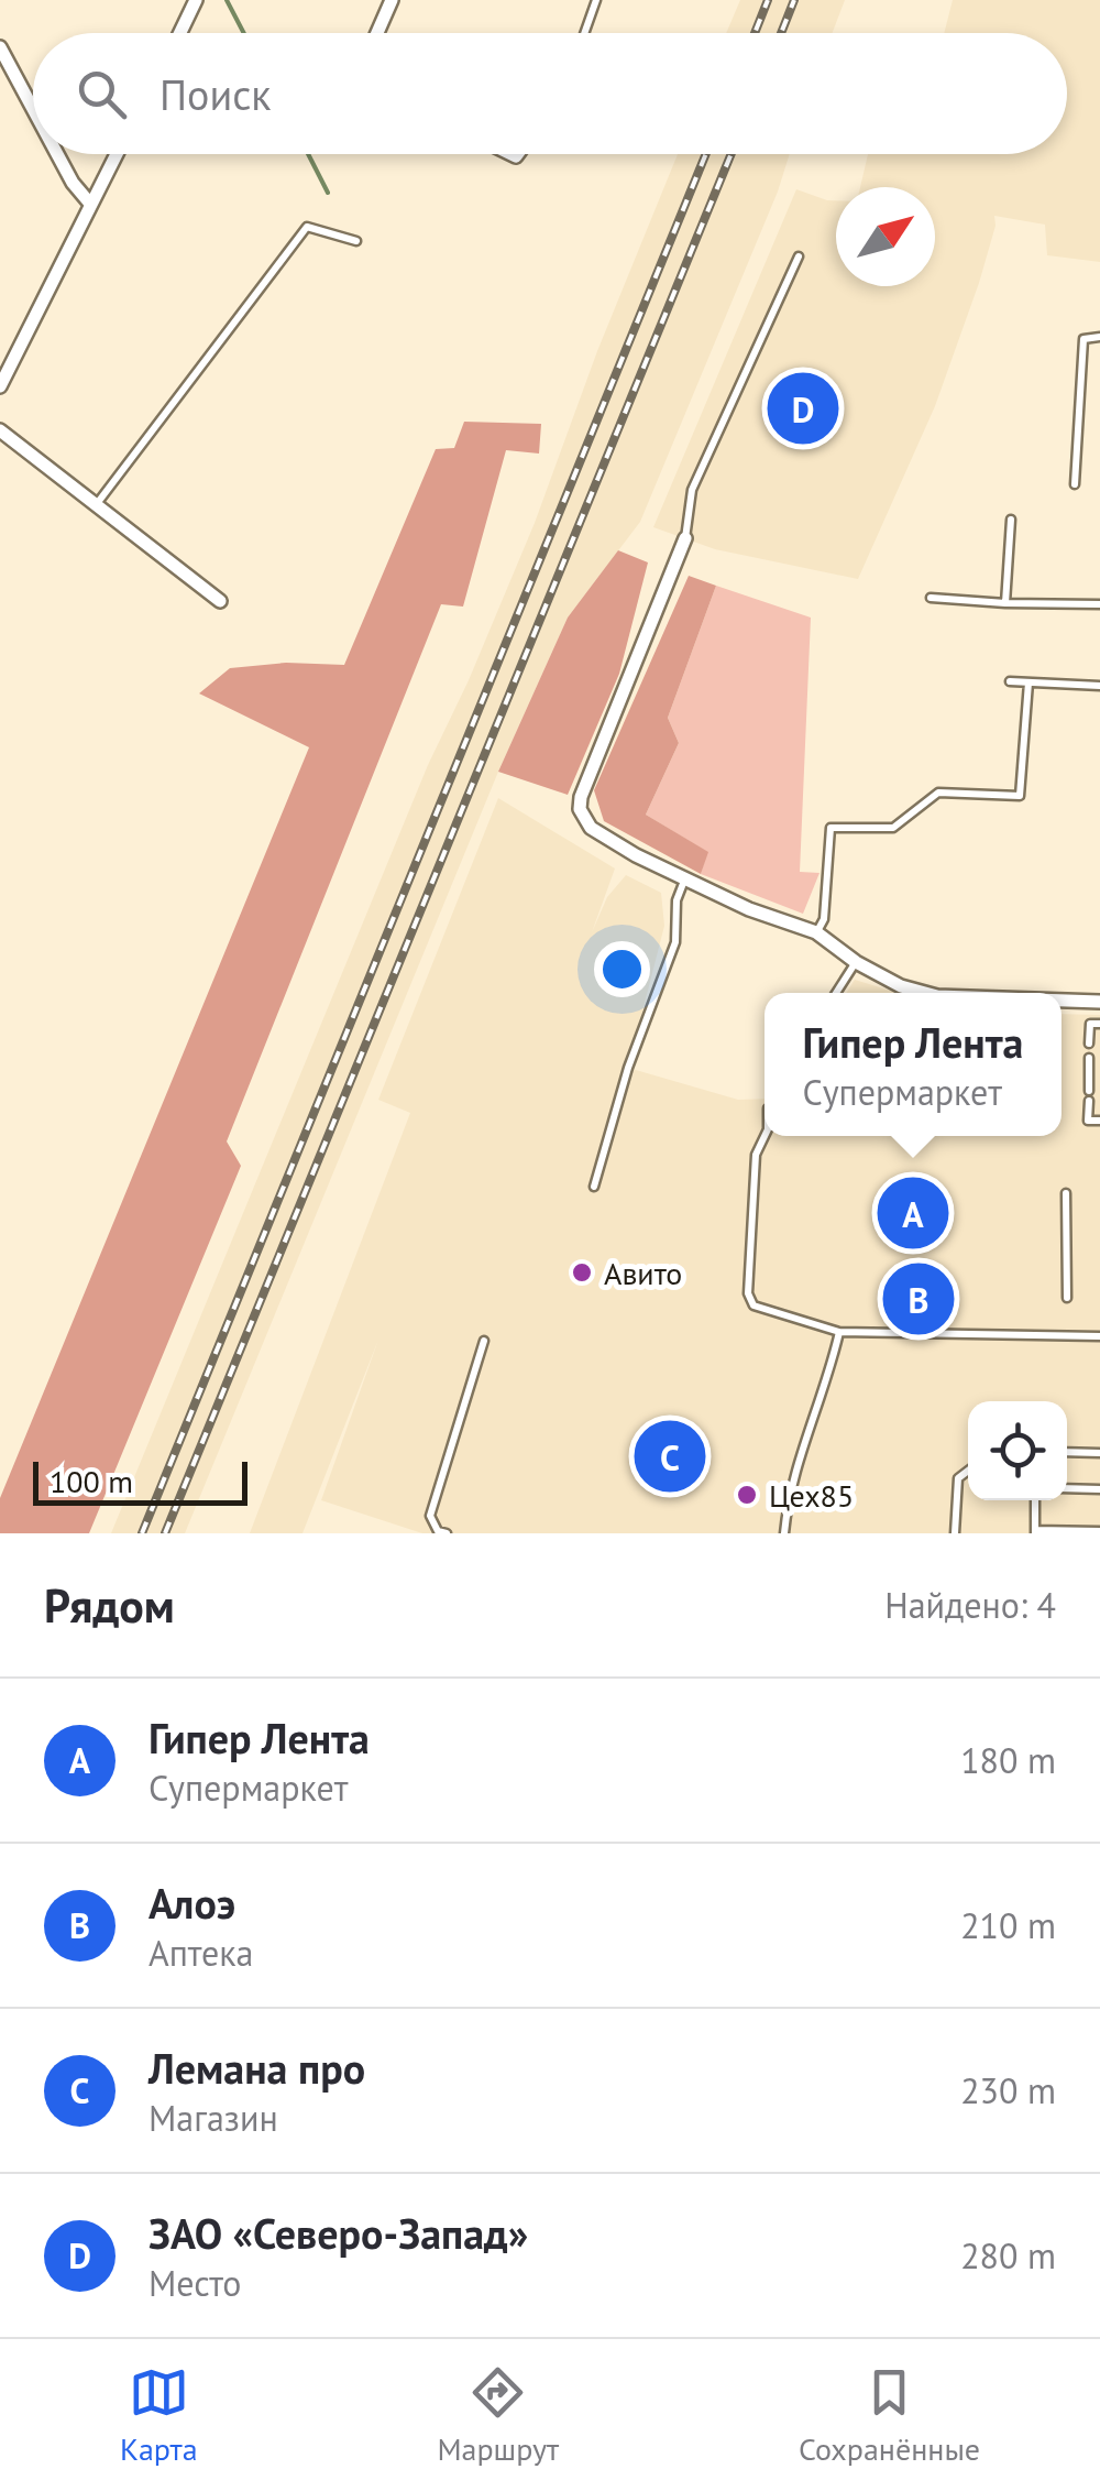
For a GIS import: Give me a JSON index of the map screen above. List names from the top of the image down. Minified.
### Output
{"places":["Авито","Цех85"],"scale_bar":"100 m","north":"top right","page":{"search":"Поиск","pins":["D","A","B","C"],"popup":["Гипер Лента","Супермаркет"],"scale":"100 m","heading":["Рядом","Найдено: 4"],"list":[{"mark":"A","name":"Гипер Лента","note":"Супермаркет","value":"180 m"},{"mark":"B","name":"Алоэ","note":"Аптека","value":"210 m"},{"mark":"C","name":"Лемана про","note":"Магазин","value":"230 m"},{"mark":"D","name":"ЗАО «Северо-Запад»","note":"Место","value":"280 m"}],"nav":["Карта","Маршрут","Сохранённые"]}}
